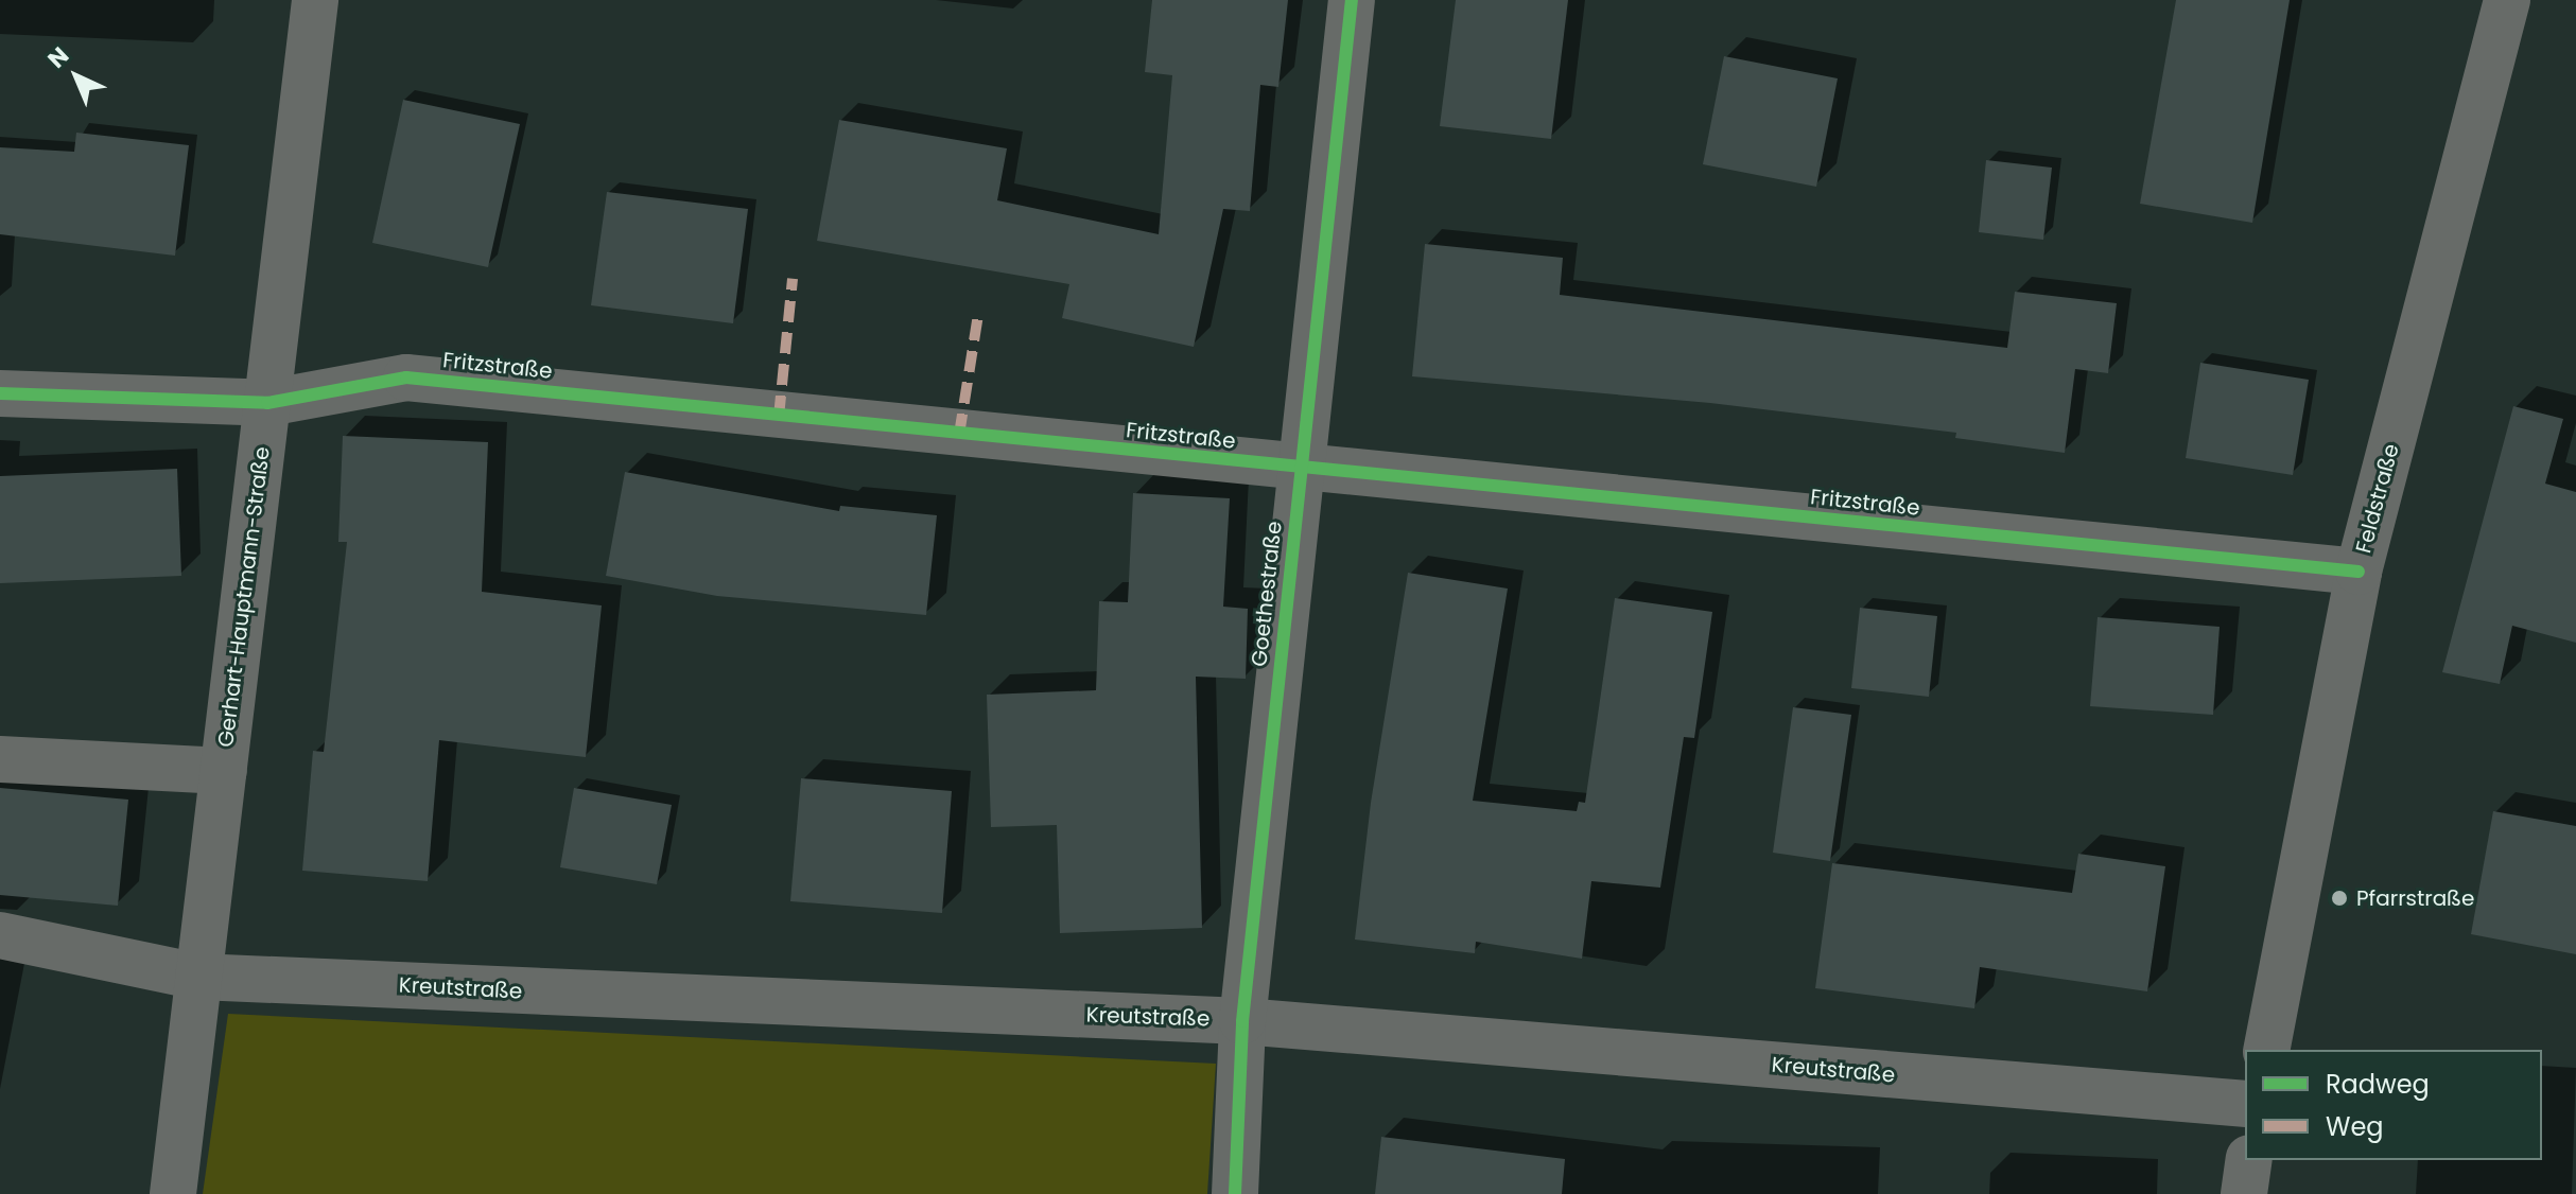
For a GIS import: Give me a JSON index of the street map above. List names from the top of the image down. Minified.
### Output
{"streets":{"street":["Fritzstraße","Feldstraße","Goethestraße","Gerhart-Hauptmann-Straße","Kreutstraße"]},"crossings":[["Fritzstraße","Feldstraße"],["Fritzstraße","Goethestraße"],["Fritzstraße","Gerhart-Hauptmann-Straße"],["Goethestraße","Kreutstraße"],["Gerhart-Hauptmann-Straße","Kreutstraße"]],"places":["Pfarrstraße"],"legend":["Radweg","Weg"],"north":"top left"}
